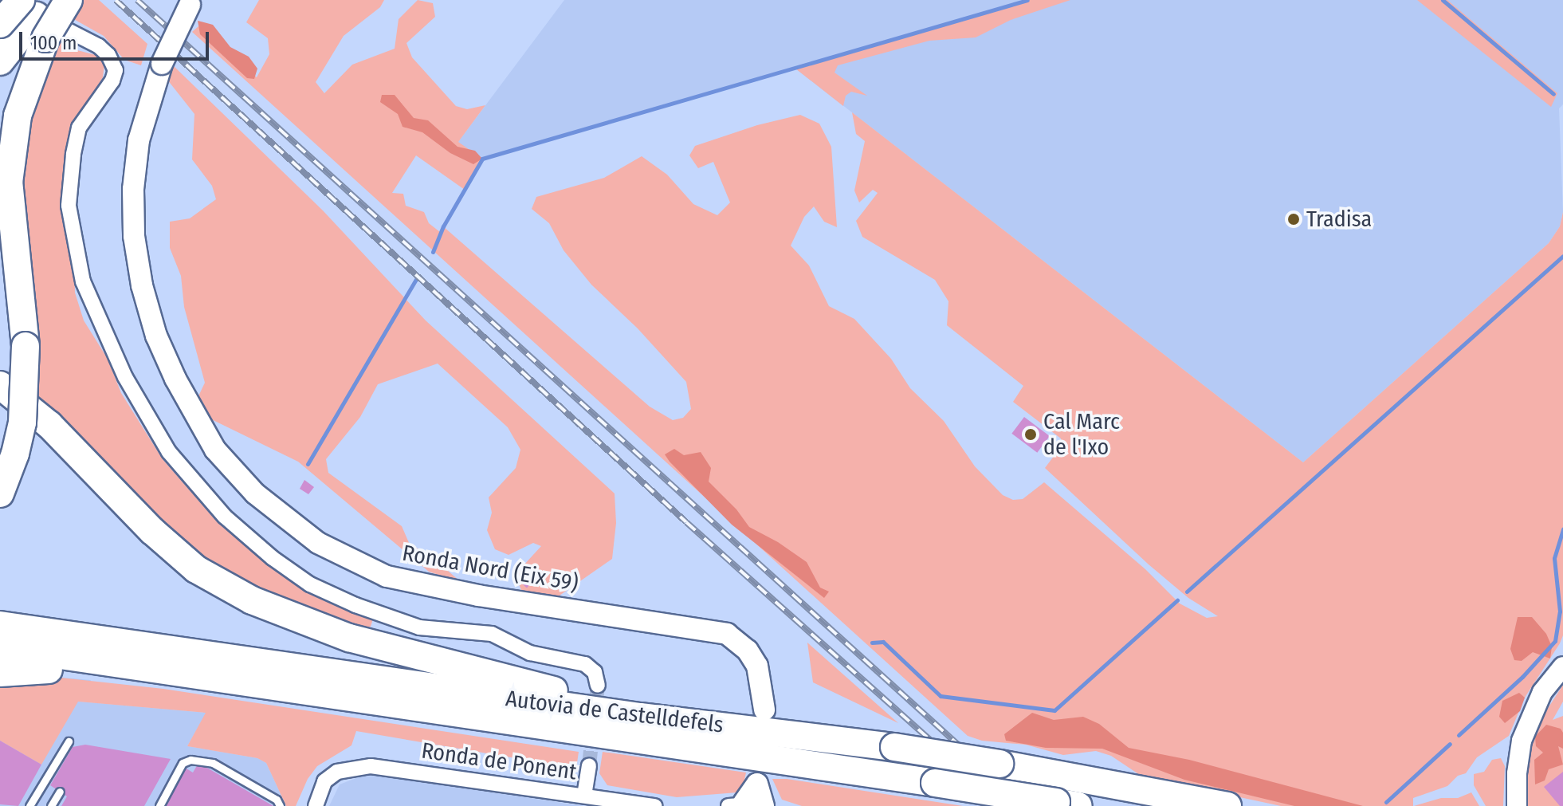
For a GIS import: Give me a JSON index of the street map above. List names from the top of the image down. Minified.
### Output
{"streets":{"highway":["Autovia de Castelldefels"],"main road":["Ronda Nord (Eix 59)"],"street":["Ronda de Ponent"]},"places":["Tradisa","Cal Marc de l'Ixo"],"scale_bar":"100 m"}
